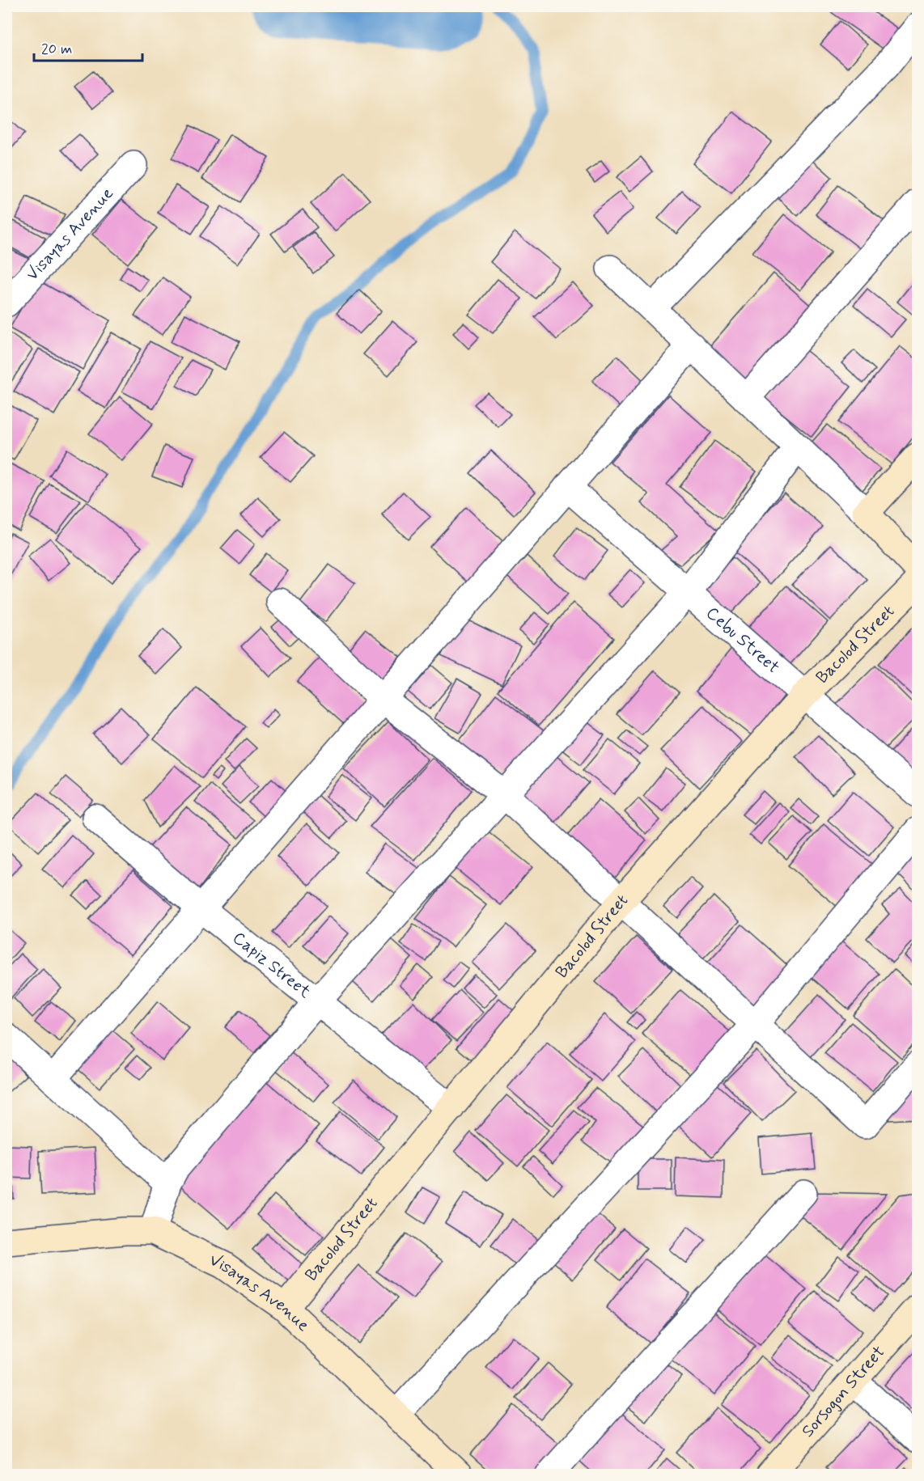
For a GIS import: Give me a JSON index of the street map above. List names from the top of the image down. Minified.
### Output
{"streets":{"street":["Visayas Avenue","Cebu Street","Bacolod Street","Capiz Street","Sorsogon Street"]},"crossings":[["Visayas Avenue","Bacolod Street"],["Cebu Street","Bacolod Street"],["Bacolod Street","Capiz Street"]],"scale_bar":"20 m"}
